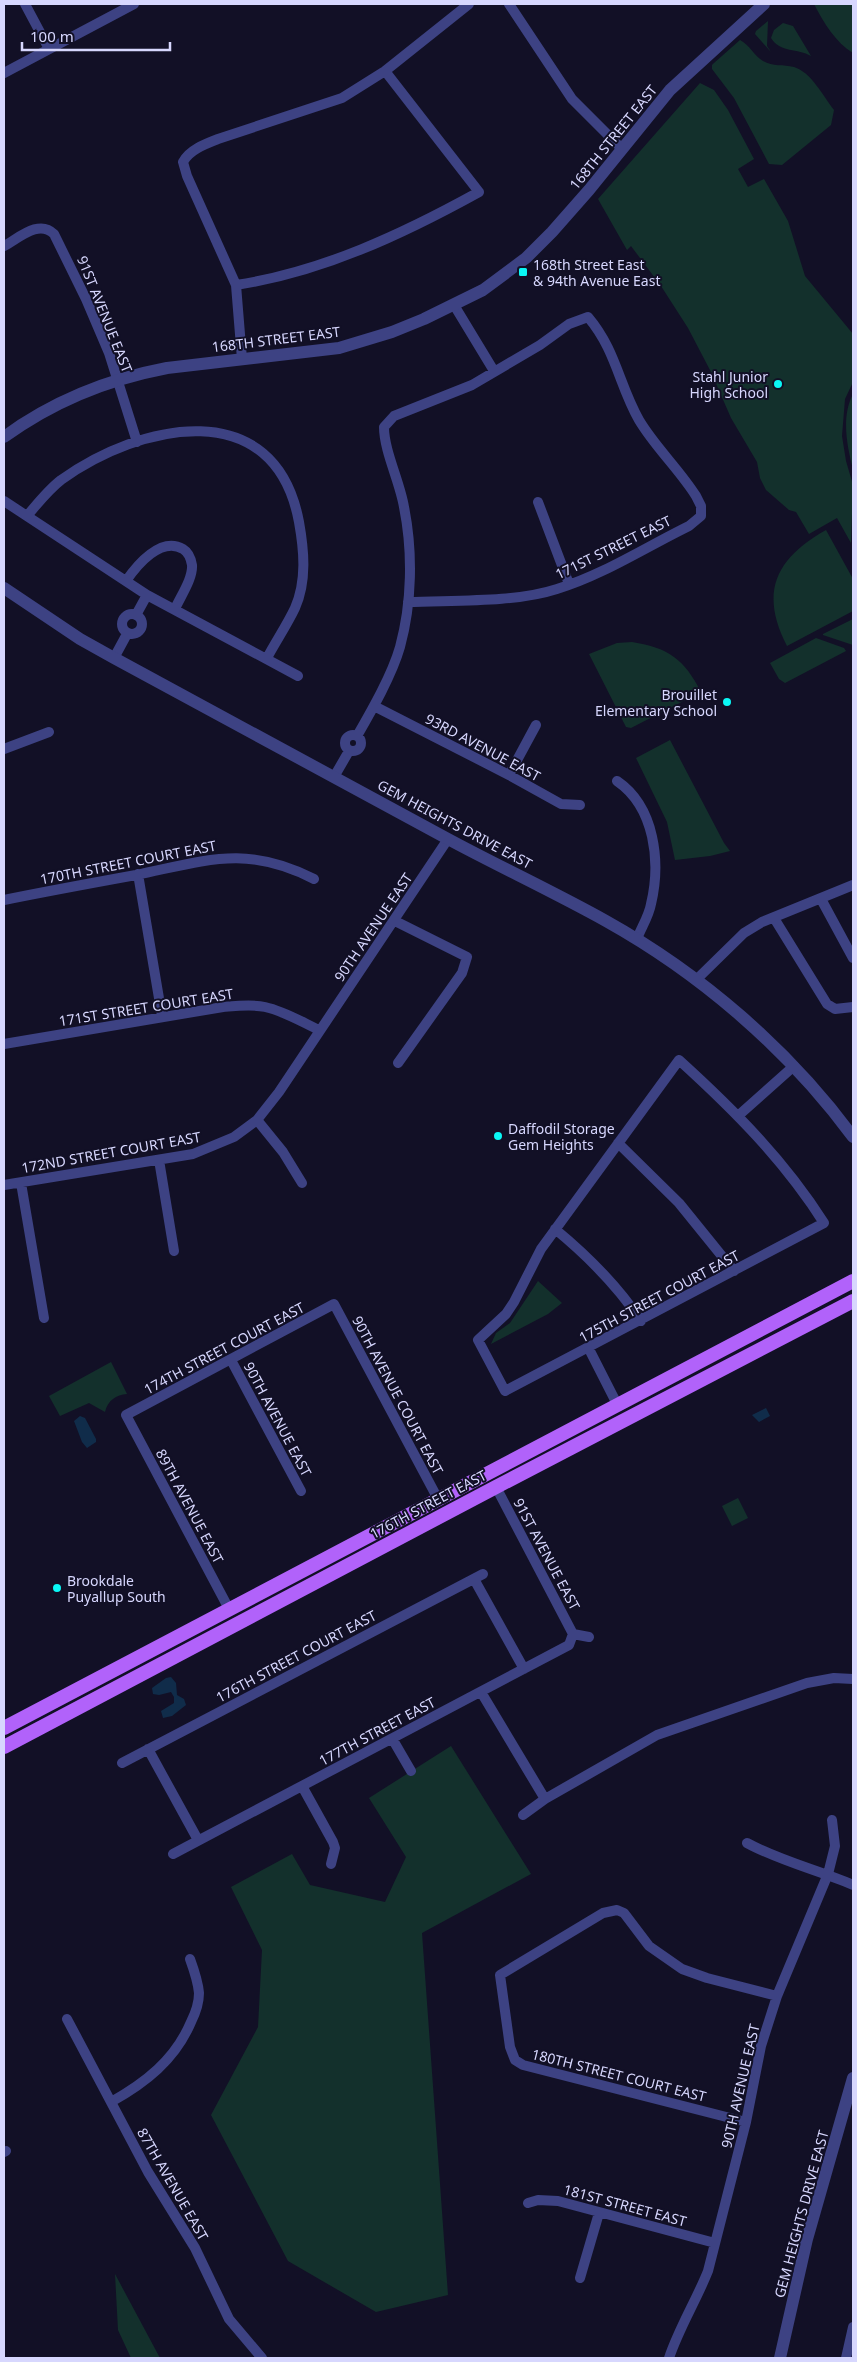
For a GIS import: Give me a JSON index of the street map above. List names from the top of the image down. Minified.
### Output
{"streets":{"main road":["176TH STREET EAST"],"street":["168TH STREET EAST","91ST AVENUE EAST","171ST STREET EAST","93RD AVENUE EAST","GEM HEIGHTS DRIVE EAST","170TH STREET COURT EAST","90TH AVENUE EAST","171ST STREET COURT EAST","172ND STREET COURT EAST","175TH STREET COURT EAST","174TH STREET COURT EAST","90TH AVENUE COURT EAST","89TH AVENUE EAST","176TH STREET COURT EAST","177TH STREET EAST","180TH STREET COURT EAST","87TH AVENUE EAST","181ST STREET EAST"]},"crossings":[["168TH STREET EAST","91ST AVENUE EAST"],["91ST AVENUE EAST","176TH STREET EAST"],["91ST AVENUE EAST","177TH STREET EAST"],["GEM HEIGHTS DRIVE EAST","90TH AVENUE EAST"],["90TH AVENUE EAST","171ST STREET COURT EAST"],["90TH AVENUE EAST","172ND STREET COURT EAST"],["90TH AVENUE EAST","174TH STREET COURT EAST"],["90TH AVENUE EAST","180TH STREET COURT EAST"],["90TH AVENUE EAST","181ST STREET EAST"],["171ST STREET COURT EAST","172ND STREET COURT EAST"],["174TH STREET COURT EAST","90TH AVENUE COURT EAST"],["174TH STREET COURT EAST","89TH AVENUE EAST"],["90TH AVENUE COURT EAST","176TH STREET EAST"],["176TH STREET EAST","89TH AVENUE EAST"],["176TH STREET COURT EAST","177TH STREET EAST"]],"places":{"transit":["168th Street East & 94th Avenue East"],"other":["Stahl Junior High School","Brouillet Elementary School","Daffodil Storage Gem Heights","Brookdale Puyallup South"]},"scale_bar":"100 m"}
